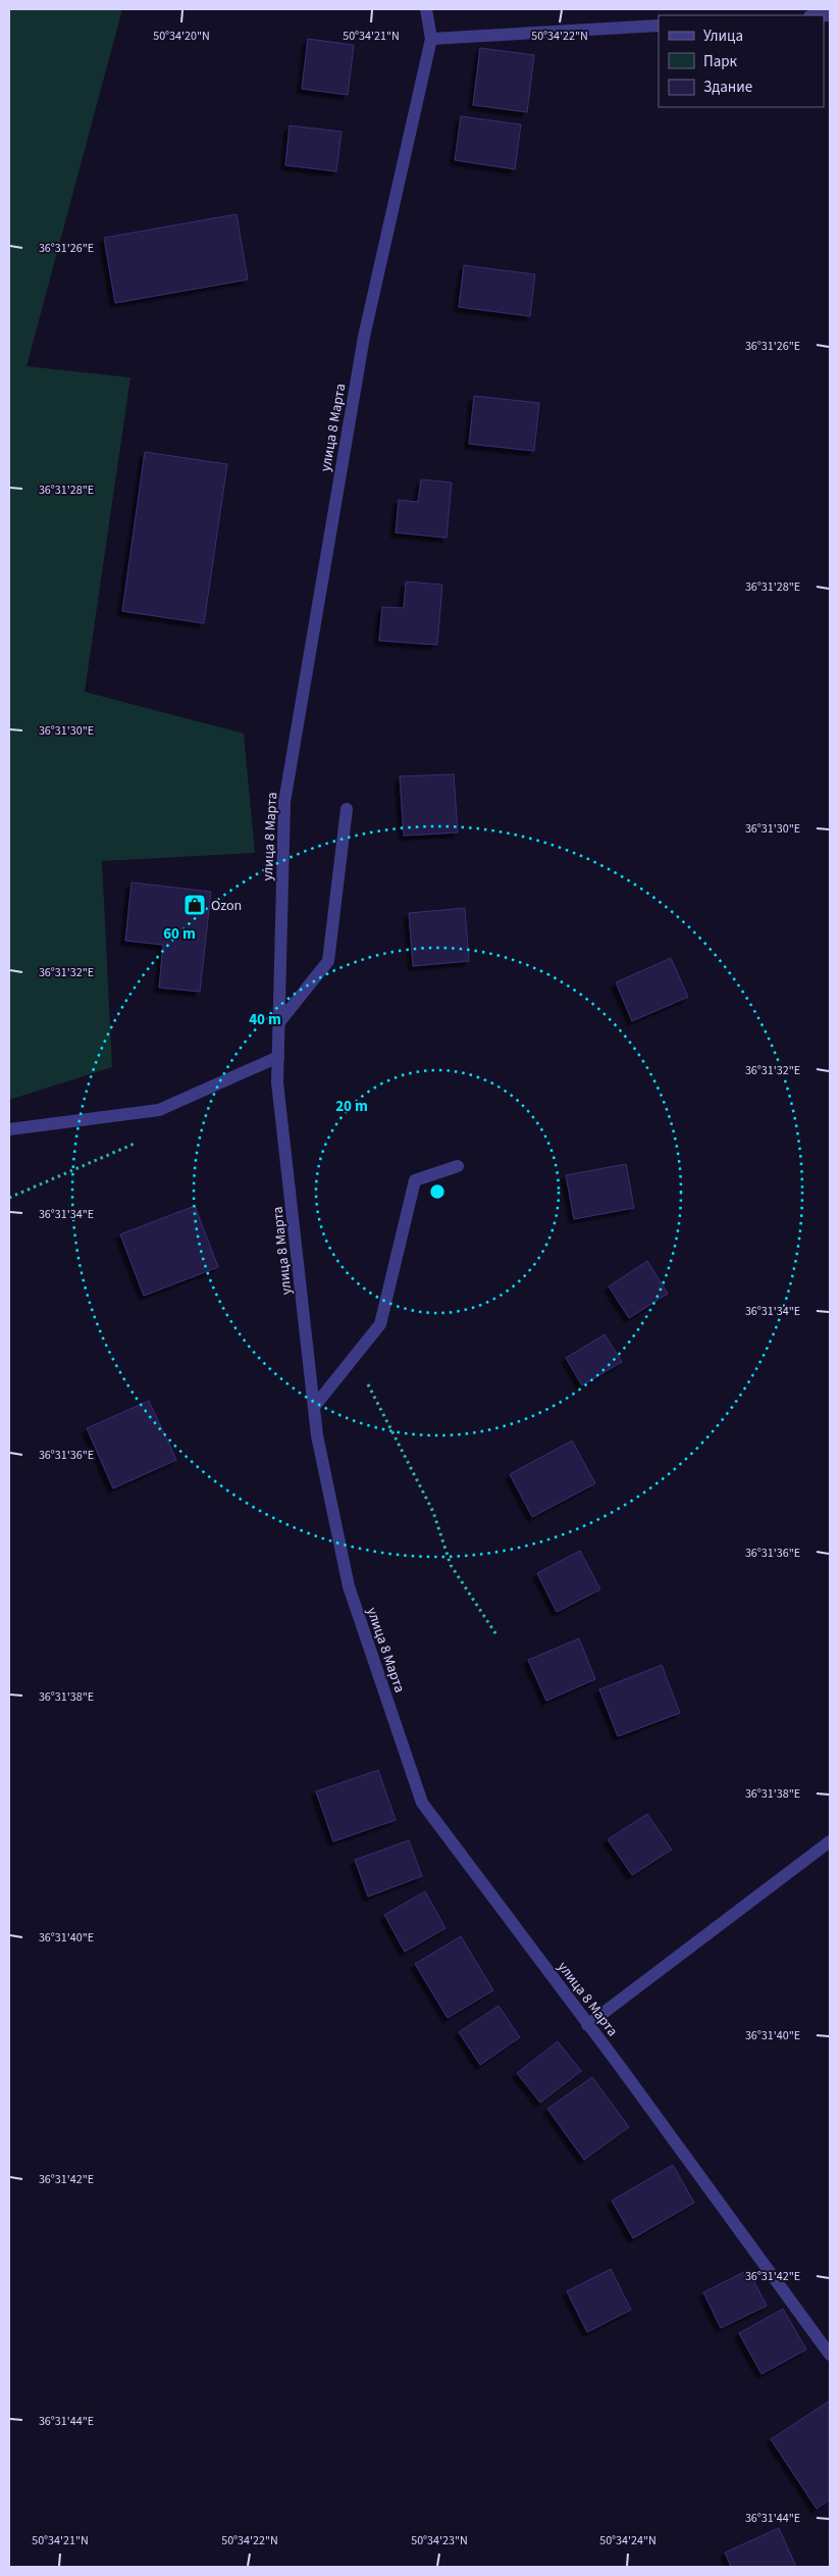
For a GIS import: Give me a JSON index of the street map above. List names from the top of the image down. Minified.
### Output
{"streets":{"street":["улица 8 Марта"]},"places":{"shop":["Ozon"]},"legend":["Улица","Парк","Здание"],"coordinates":["50°34'20\"N","50°34'21\"N","50°34'22\"N","36°31'26\"E","36°31'28\"E","36°31'30\"E","36°31'32\"E","36°31'34\"E","36°31'36\"E","36°31'38\"E","36°31'40\"E","36°31'42\"E","36°31'44\"E","50°34'23\"N","50°34'24\"N"],"rings":["60 m","40 m","20 m"]}
